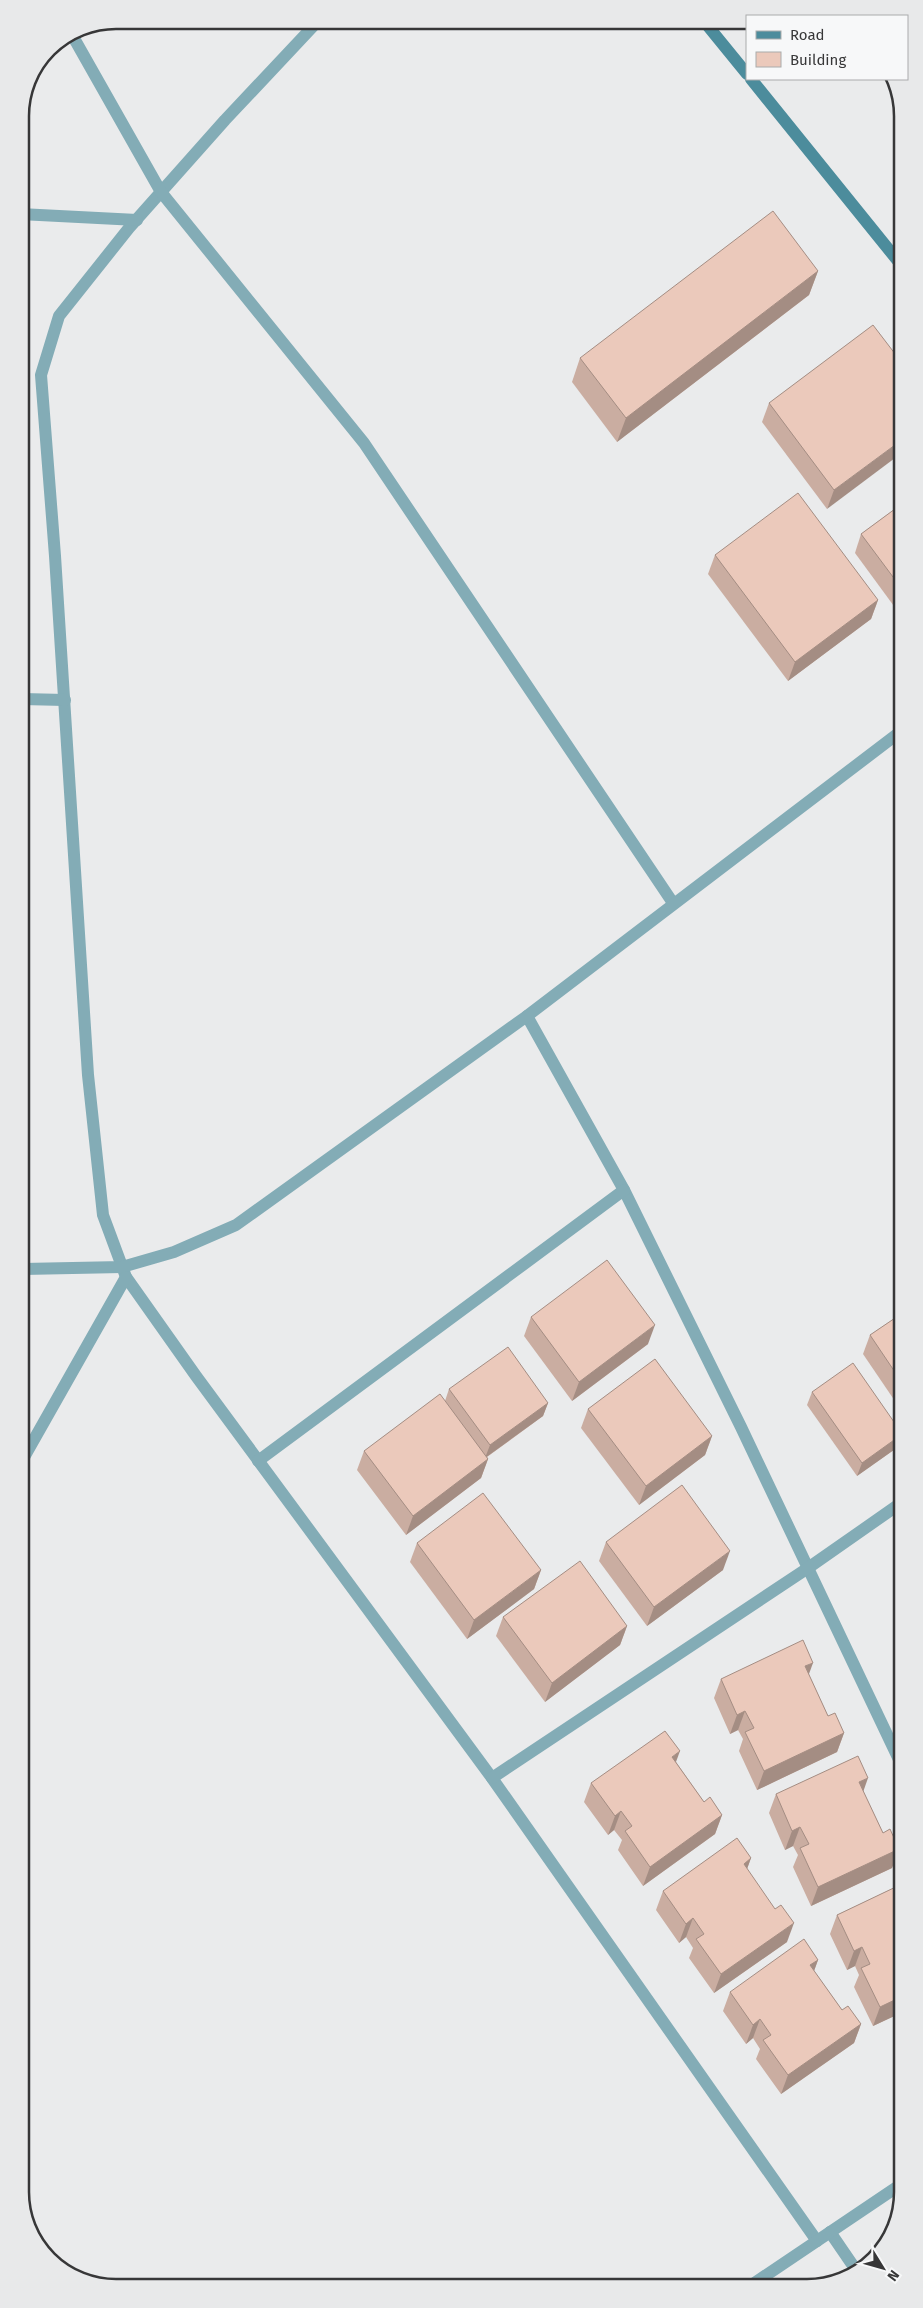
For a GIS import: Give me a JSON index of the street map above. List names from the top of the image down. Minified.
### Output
{"legend":["Road","Building"],"north":"bottom right"}
